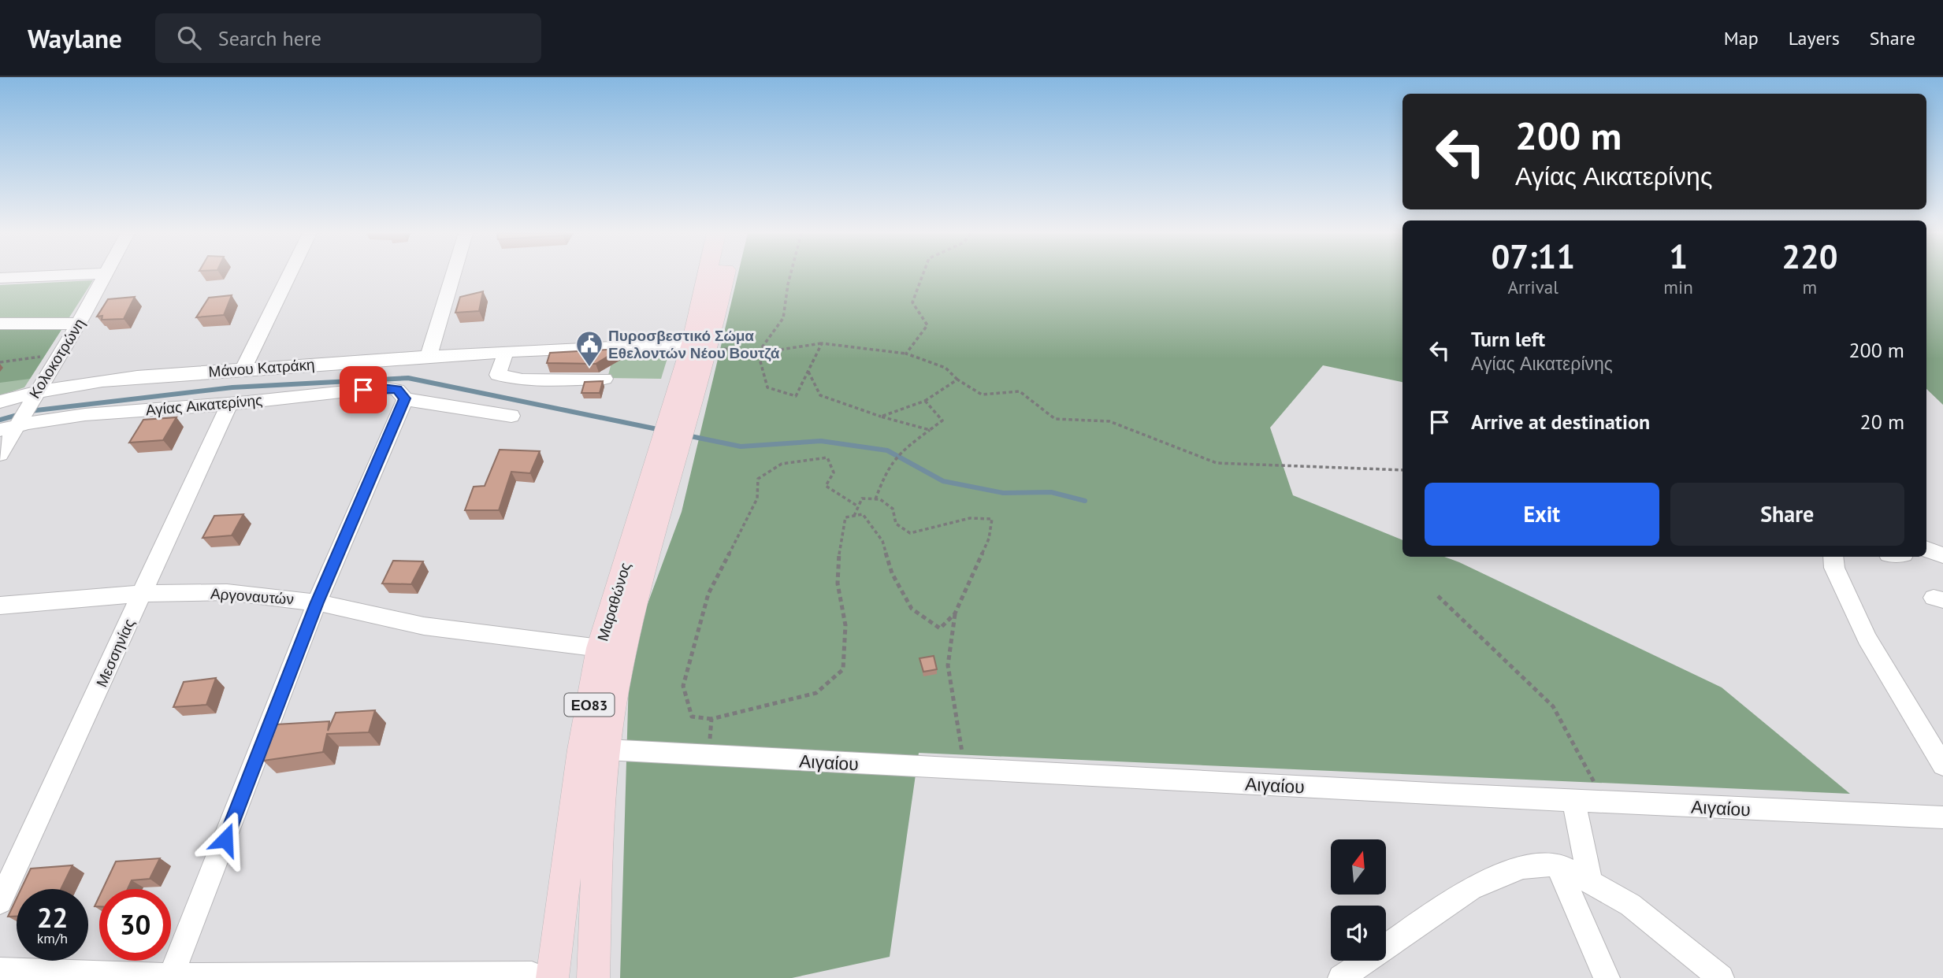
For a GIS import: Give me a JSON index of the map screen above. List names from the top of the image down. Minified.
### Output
{"streets":{"main road":["Μαραθώνος","ΕΟ83"],"street":["Κολοκοτρώνη","Μάνου Κατράκη","Αγίας Αικατερίνης","Αργοναυτών","Μεσσηνίας","Αιγαίου"]},"crossings":[["Κολοκοτρώνη","Μάνου Κατράκη"],["Κολοκοτρώνη","Αγίας Αικατερίνης"],["Μάνου Κατράκη","Μαραθώνος"],["Αγίας Αικατερίνης","Μεσσηνίας"],["Αργοναυτών","Μαραθώνος"],["Αργοναυτών","Μεσσηνίας"],["Μαραθώνος","Αιγαίου"]],"places":{"public building":["Πυροσβεστικό Σώμα Εθελοντών Νέου Βουτζά"]},"north":"top","page":{"header":"Waylane","search":"Search here","nav":["Map","Layers","Share"],"turn":["200 m","Αγίας Αικατερίνης"],"eta":["07:11","Arrival","1","min","220","m"],"list":[{"name":"Turn left","note":"Αγίας Αικατερίνης","value":"200 m"},{"name":"Arrive at destination","value":"20 m"}],"buttons":["Exit","Share"],"speed":"22 km/h","limit":"30"}}
